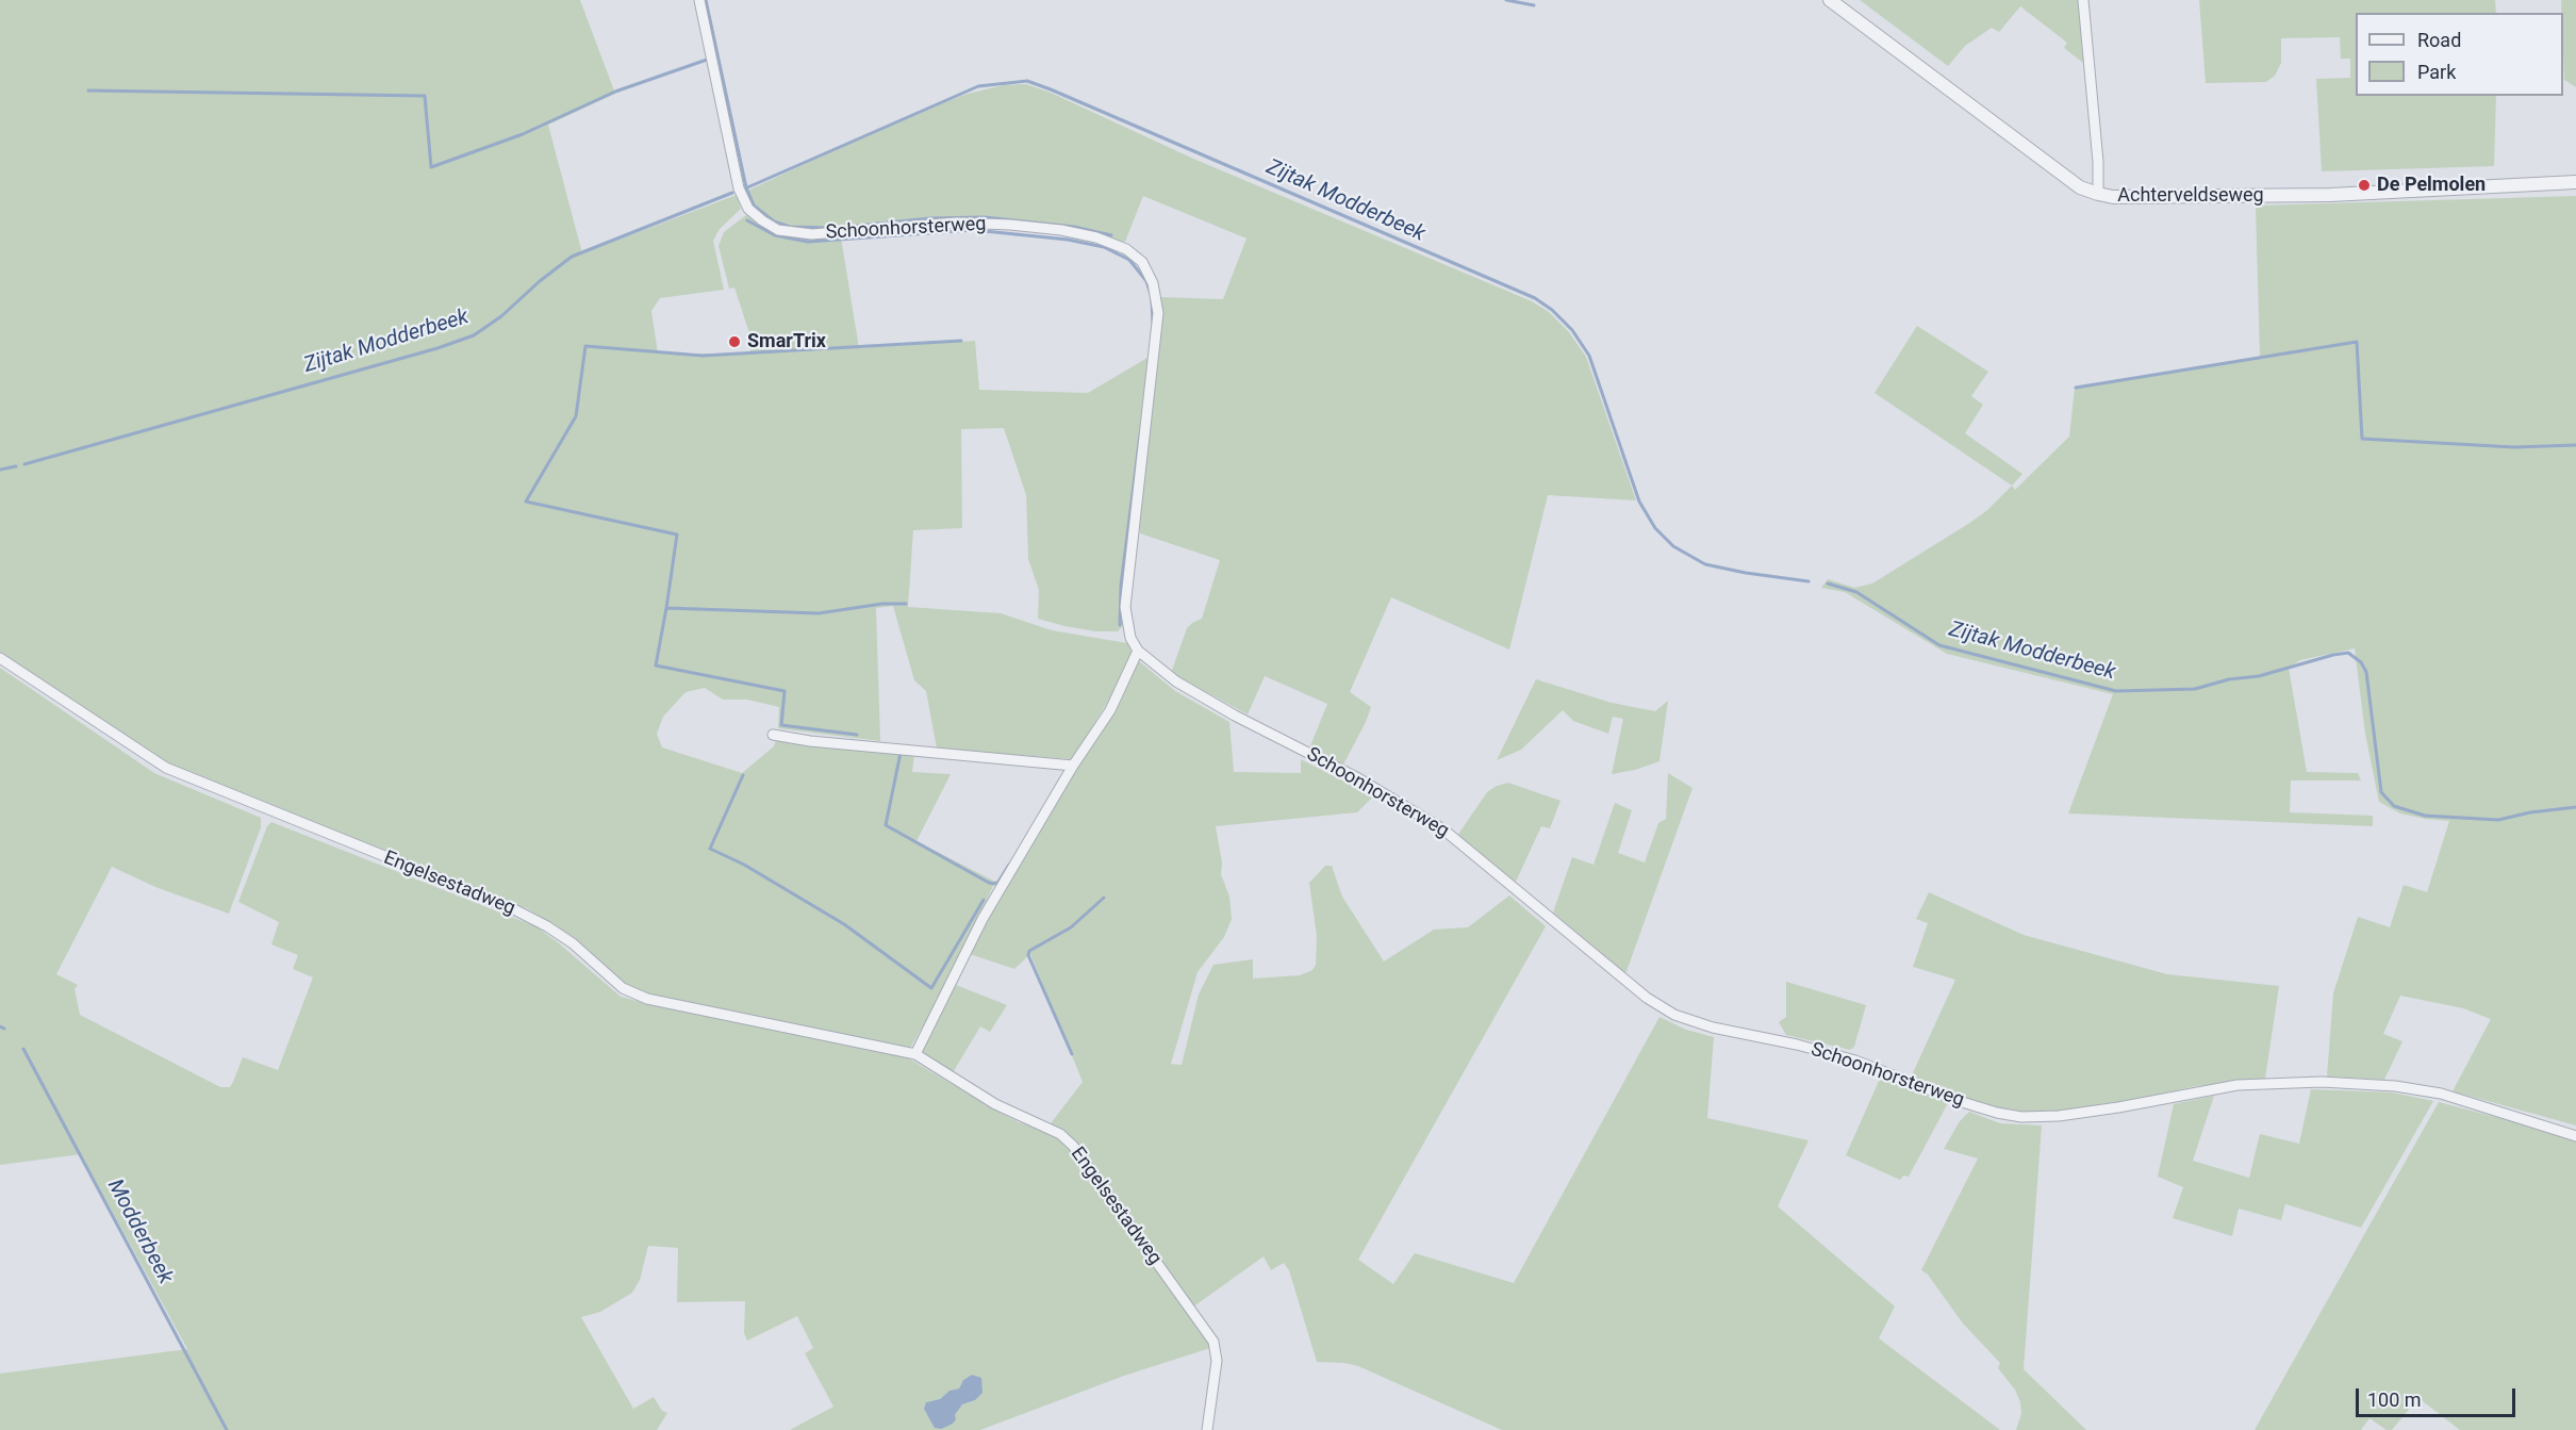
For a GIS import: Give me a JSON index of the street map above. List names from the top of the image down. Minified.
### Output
{"streets":{"street":["Achterveldseweg","Schoonhorsterweg","Engelsestadweg"]},"water":["Zijtak Modderbeek","Modderbeek"],"places":["De Pelmolen","SmarTrix"],"legend":["Road","Park"],"scale_bar":"100 m"}
